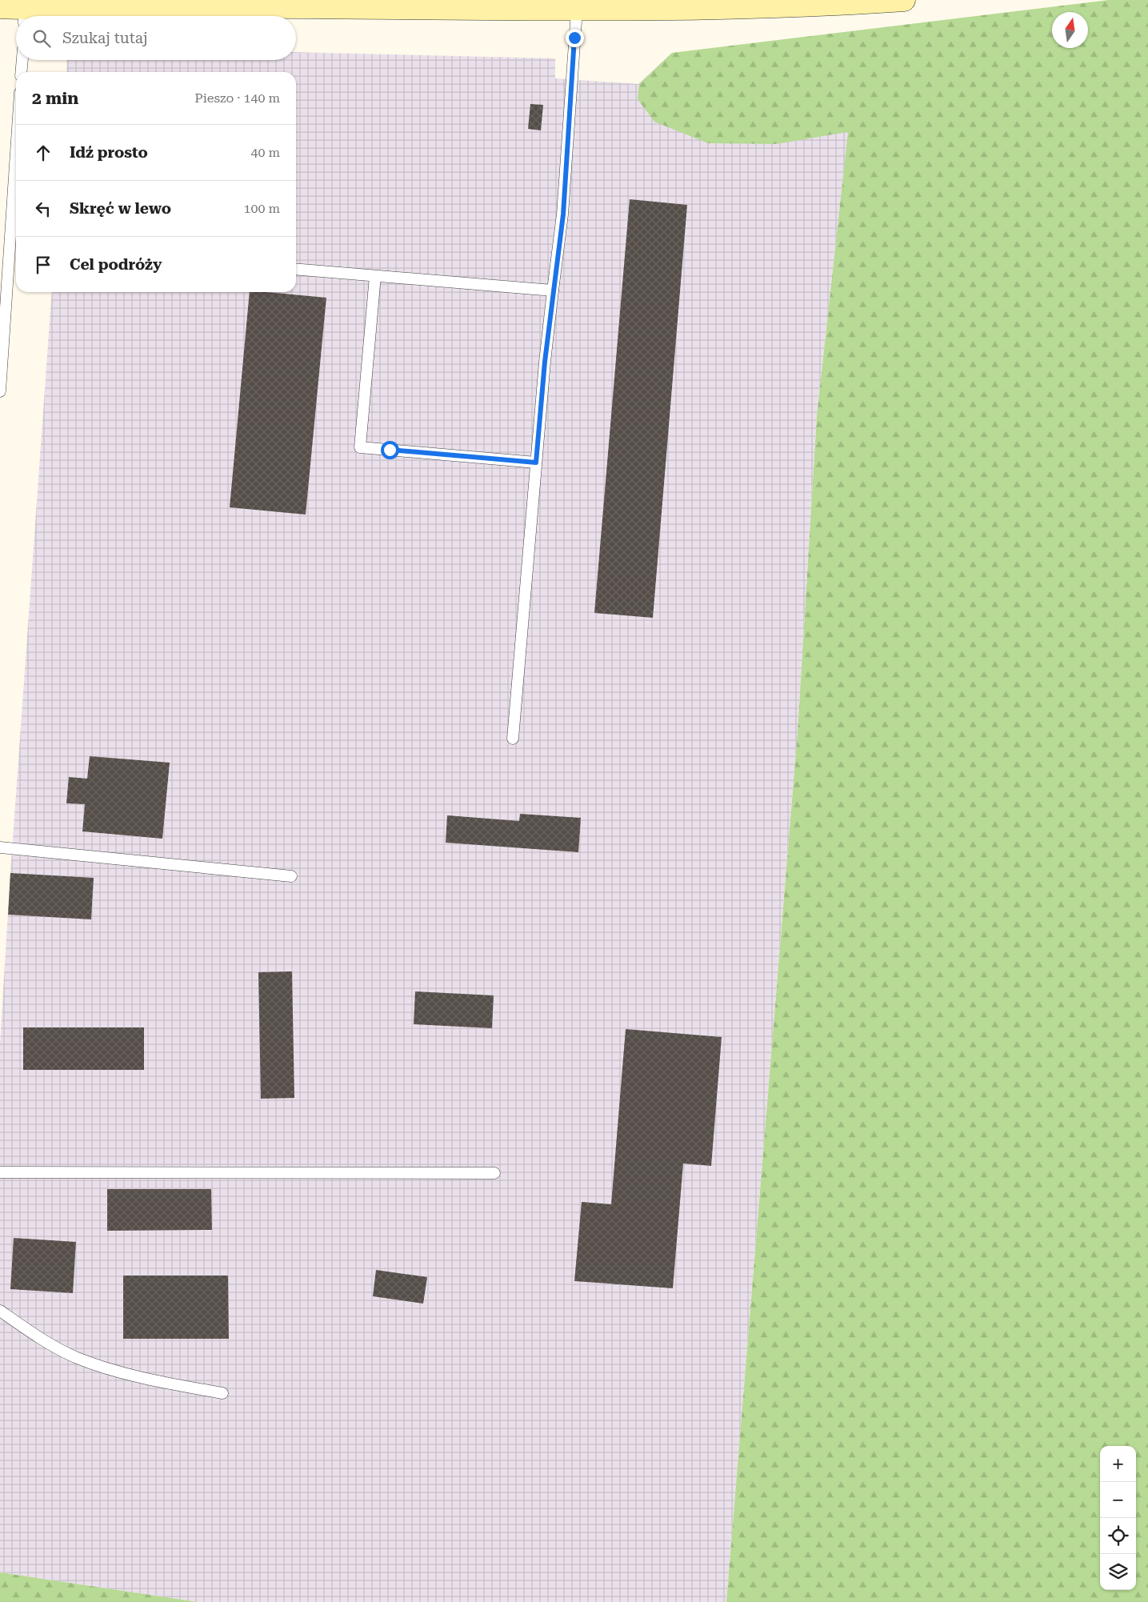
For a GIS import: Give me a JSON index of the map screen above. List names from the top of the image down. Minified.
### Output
{"north":"top","page":{"search":"Szukaj tutaj","heading":["2 min","Pieszo · 140 m"],"list":[["Idź prosto","40 m"],["Skręć w lewo","100 m"],"Cel podróży"],"map_buttons":["+","−"]}}
